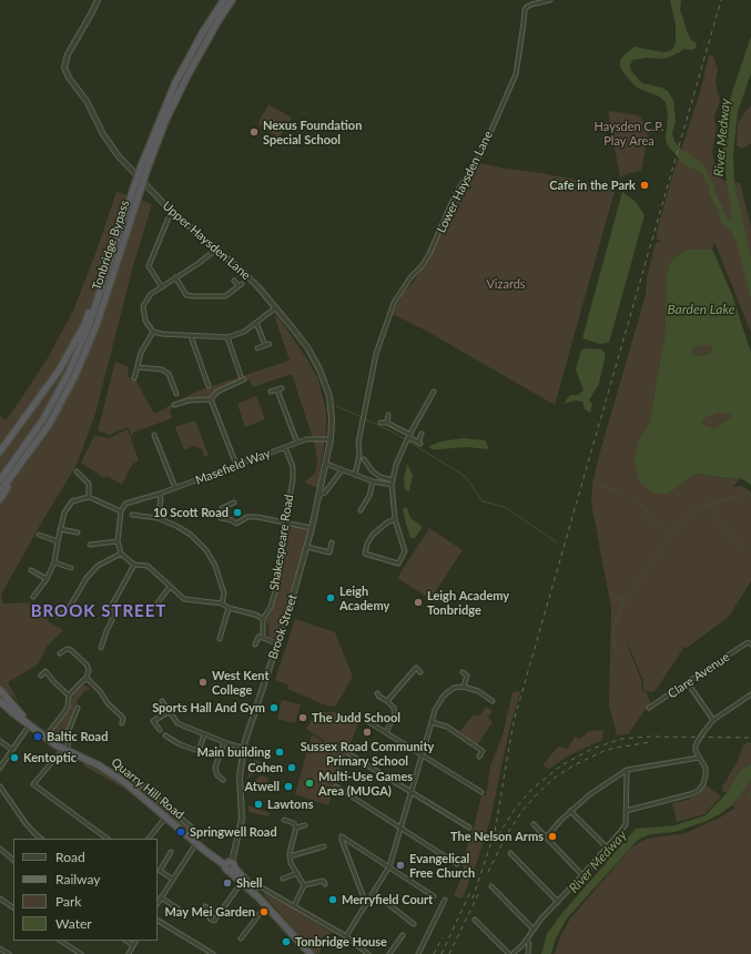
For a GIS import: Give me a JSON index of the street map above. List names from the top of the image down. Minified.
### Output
{"streets":{"highway":["Tonbridge Bypass","Quarry Hill Road"],"street":["Lower Haysden Lane","Upper Haysden Lane","Masefield Way","Shakespeare Road","Brook Street","Clare Avenue"]},"crossings":[["Upper Haysden Lane","Masefield Way"],["Upper Haysden Lane","Brook Street"],["Masefield Way","Shakespeare Road"],["Brook Street","Quarry Hill Road"]],"districts":["BROOK STREET"],"water":["River Medway","Barden Lake"],"parks":["Haysden C.P. Play Area","Vizards"],"places":["Nexus Foundation Special School","Cafe in the Park","10 Scott Road","Leigh Academy","Leigh Academy Tonbridge","West Kent College","Sports Hall And Gym","The Judd School","Sussex Road Community Primary School","Baltic Road","Main building","Kentoptic","Cohen","Multi-Use Games Area (MUGA)","Atwell","Lawtons","Springwell Road","The Nelson Arms","Evangelical Free Church","Shell","Merryfield Court","May Mei Garden","Tonbridge House"],"legend":["Road","Railway","Park","Water"]}
